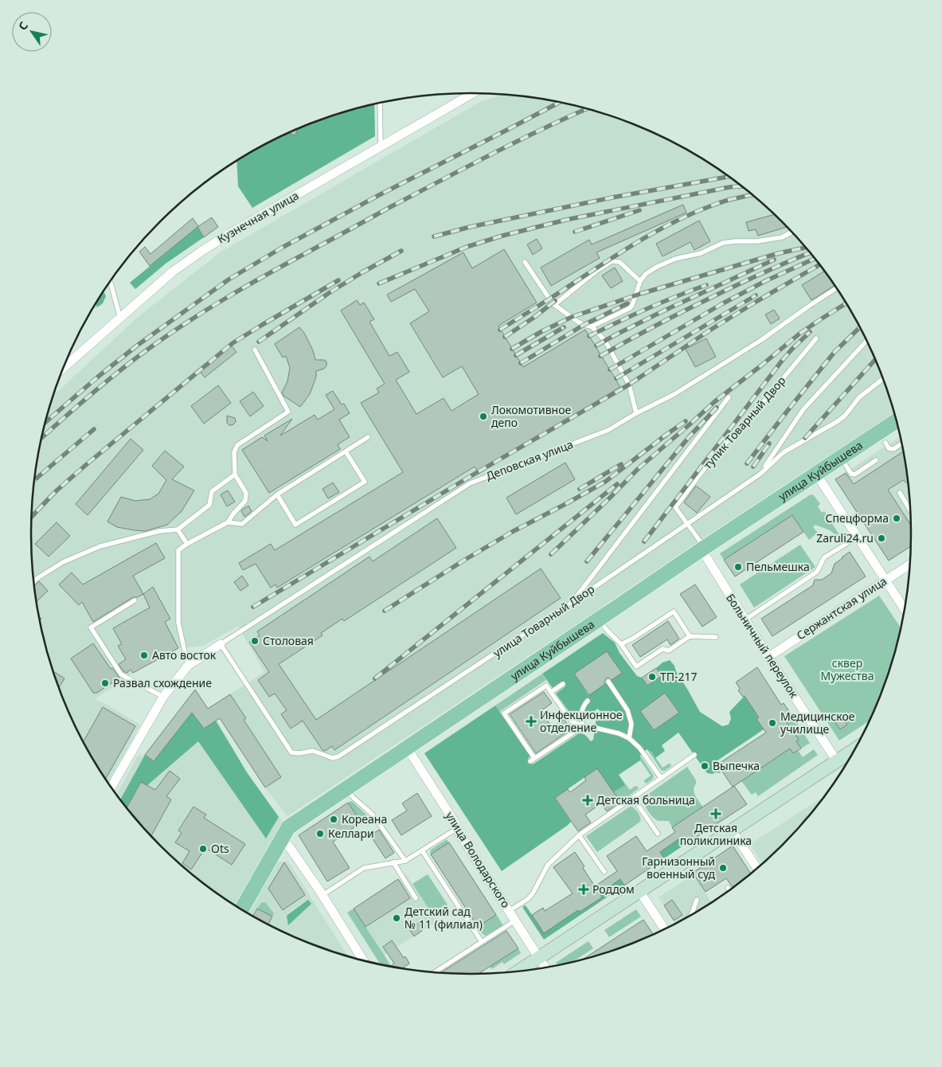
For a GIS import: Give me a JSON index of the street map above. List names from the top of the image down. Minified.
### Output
{"streets":{"main road":["улица Куйбышева"],"street":["Кузнечная улица","Сержантская улица","Больничный переулок","улица Володарского"],"lane":["тупик Товарный Двор","Деповская улица","улица Товарный Двор"]},"crossings":[["тупик Товарный Двор","улица Куйбышева"],["тупик Товарный Двор","улица Товарный Двор"],["тупик Товарный Двор","Больничный переулок"],["Деповская улица","улица Товарный Двор"],["улица Куйбышева","Больничный переулок"],["улица Куйбышева","улица Володарского"],["Сержантская улица","Больничный переулок"]],"parks":["сквер Мужества"],"places":{"other":["Локомотивное депо","Спецформа","Zaruli24.ru","Пельмешка","Столовая","Авто восток","ТП-217","Развал схождение","Медицинское училище","Выпечка","Кореана","Келлари","Ots","Гарнизонный военный суд","Детский сад № 11 (филиал)"],"health":["Инфекционное отделение","Детская больница","Детская поликлиника","Роддом"]},"north":"top left"}
